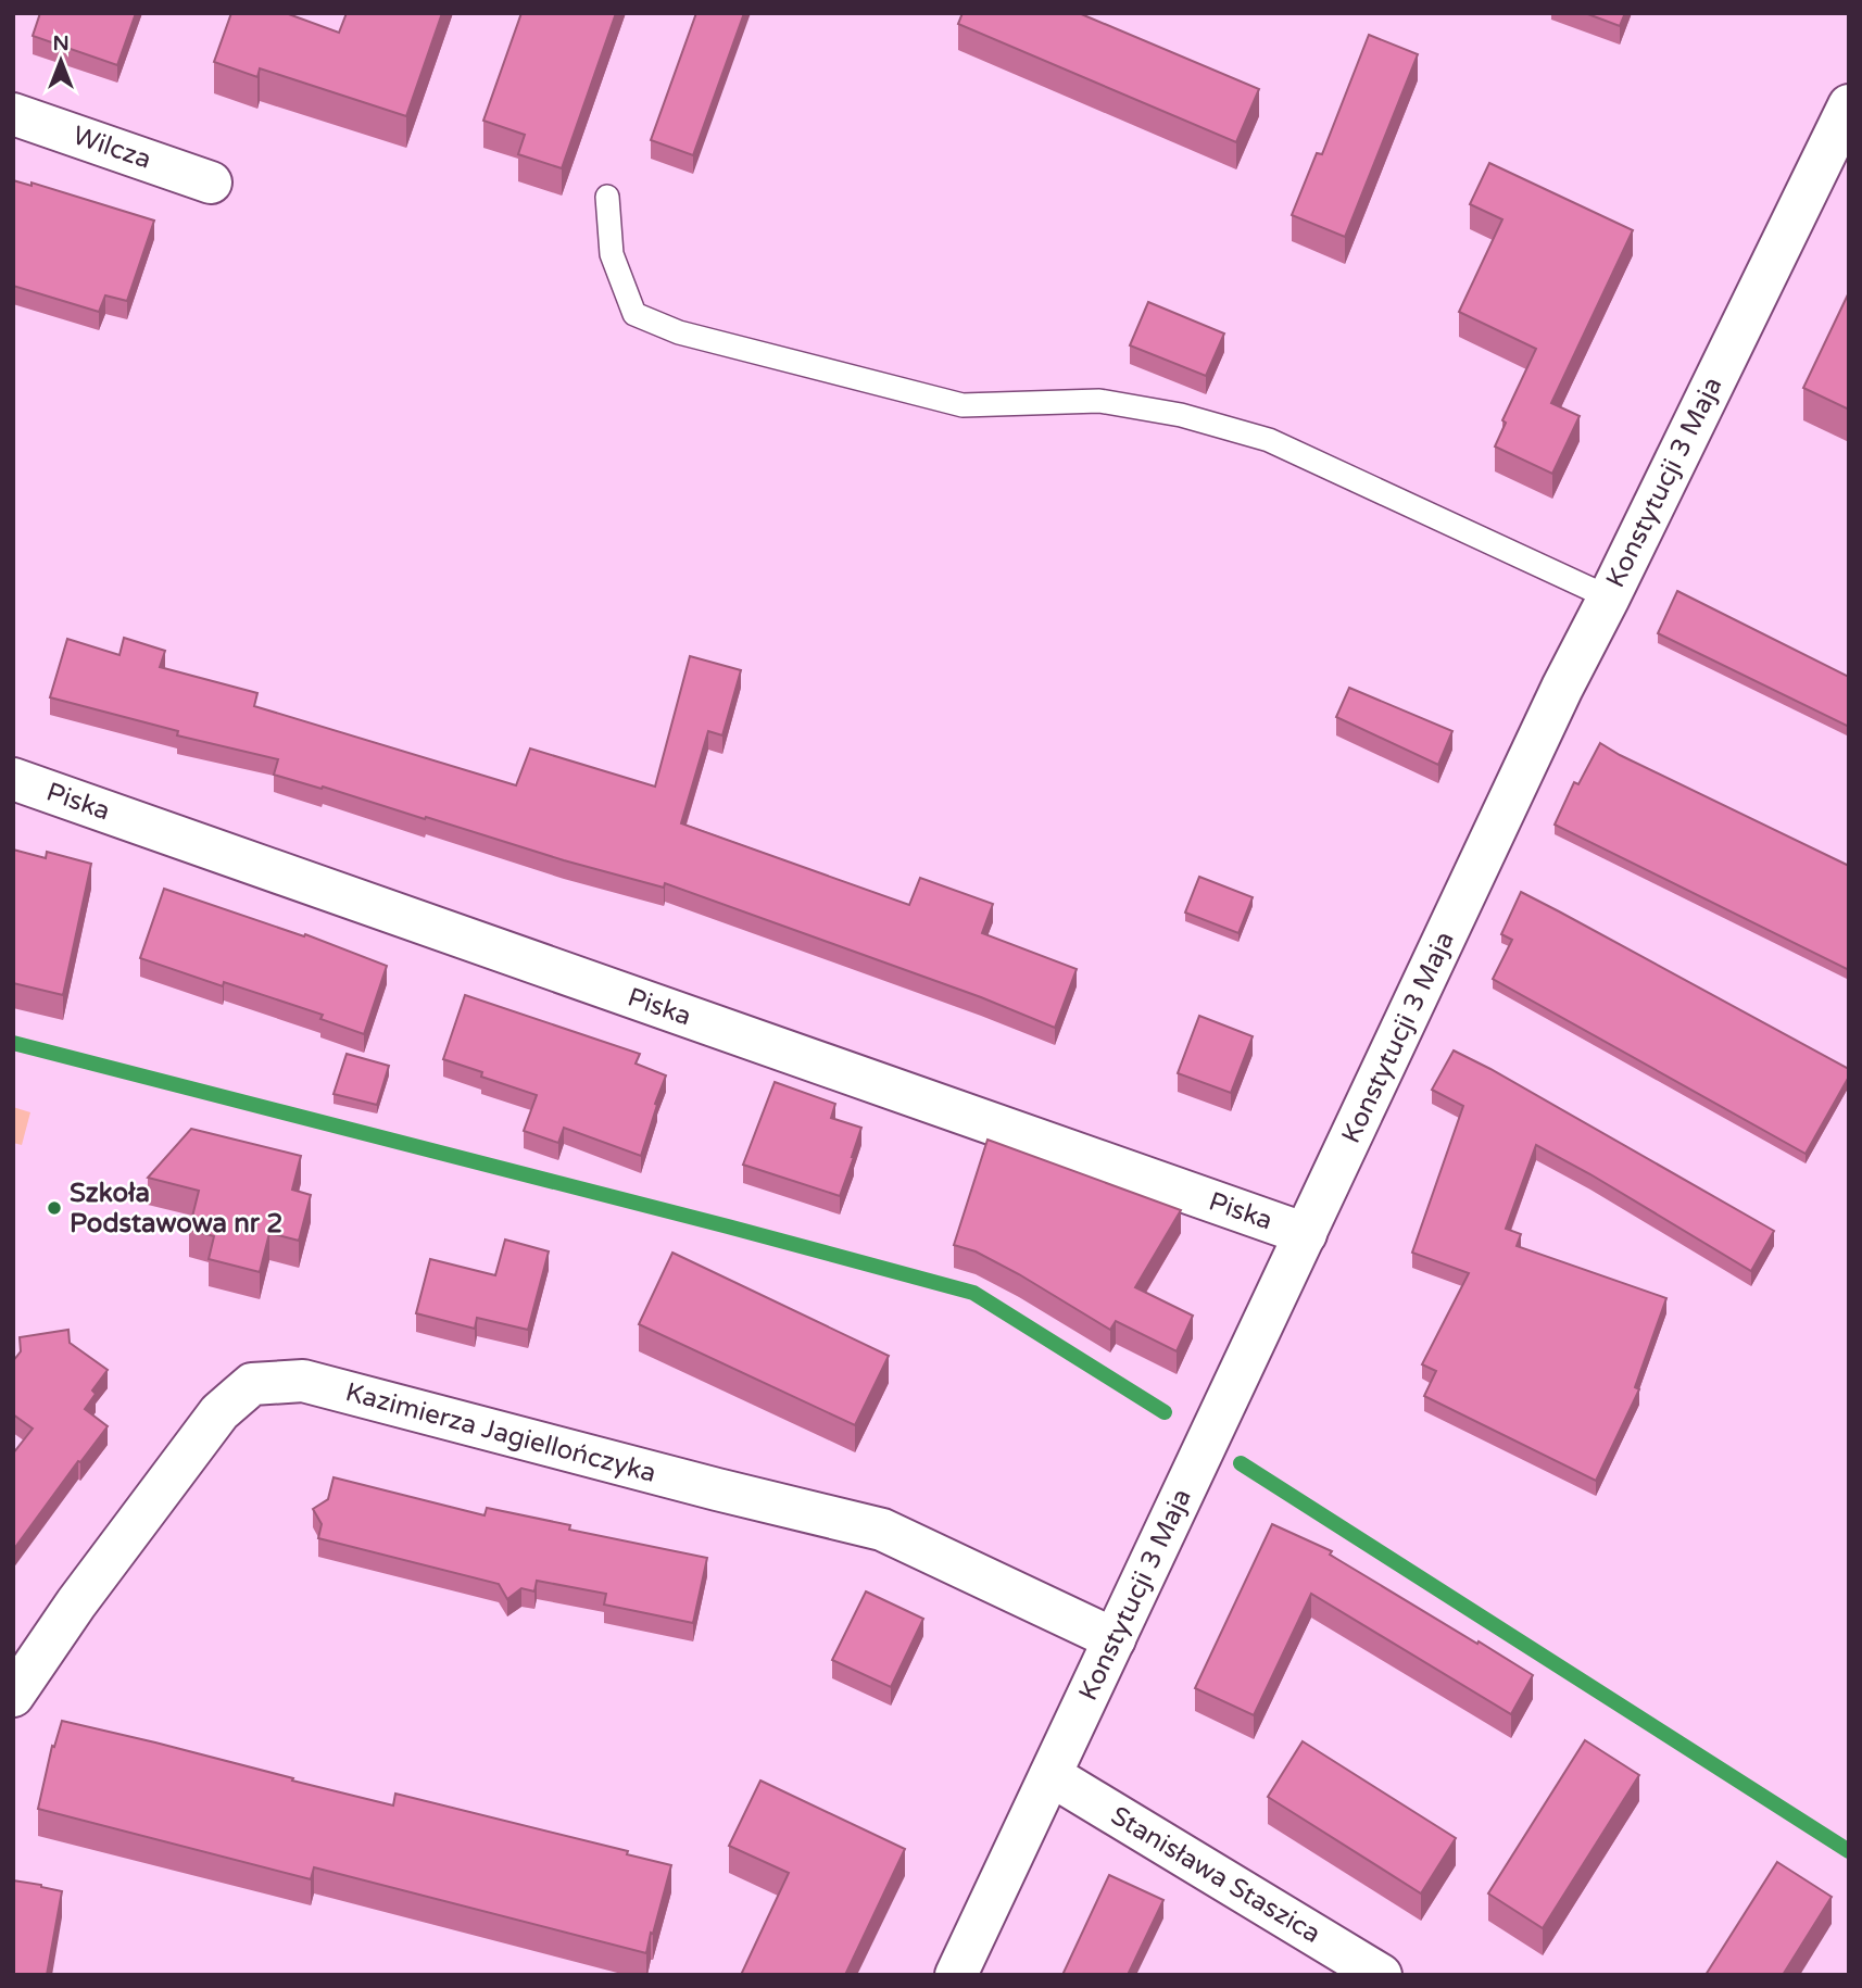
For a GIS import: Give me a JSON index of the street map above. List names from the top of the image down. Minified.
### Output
{"streets":{"street":["Wilcza","Konstytucji 3 Maja","Piska","Kazimierza Jagiellończyka","Stanisława Staszica"]},"crossings":[["Konstytucji 3 Maja","Piska"],["Konstytucji 3 Maja","Kazimierza Jagiellończyka"],["Konstytucji 3 Maja","Stanisława Staszica"]],"places":["Szkoła Podstawowa nr 2"],"north":"top"}
